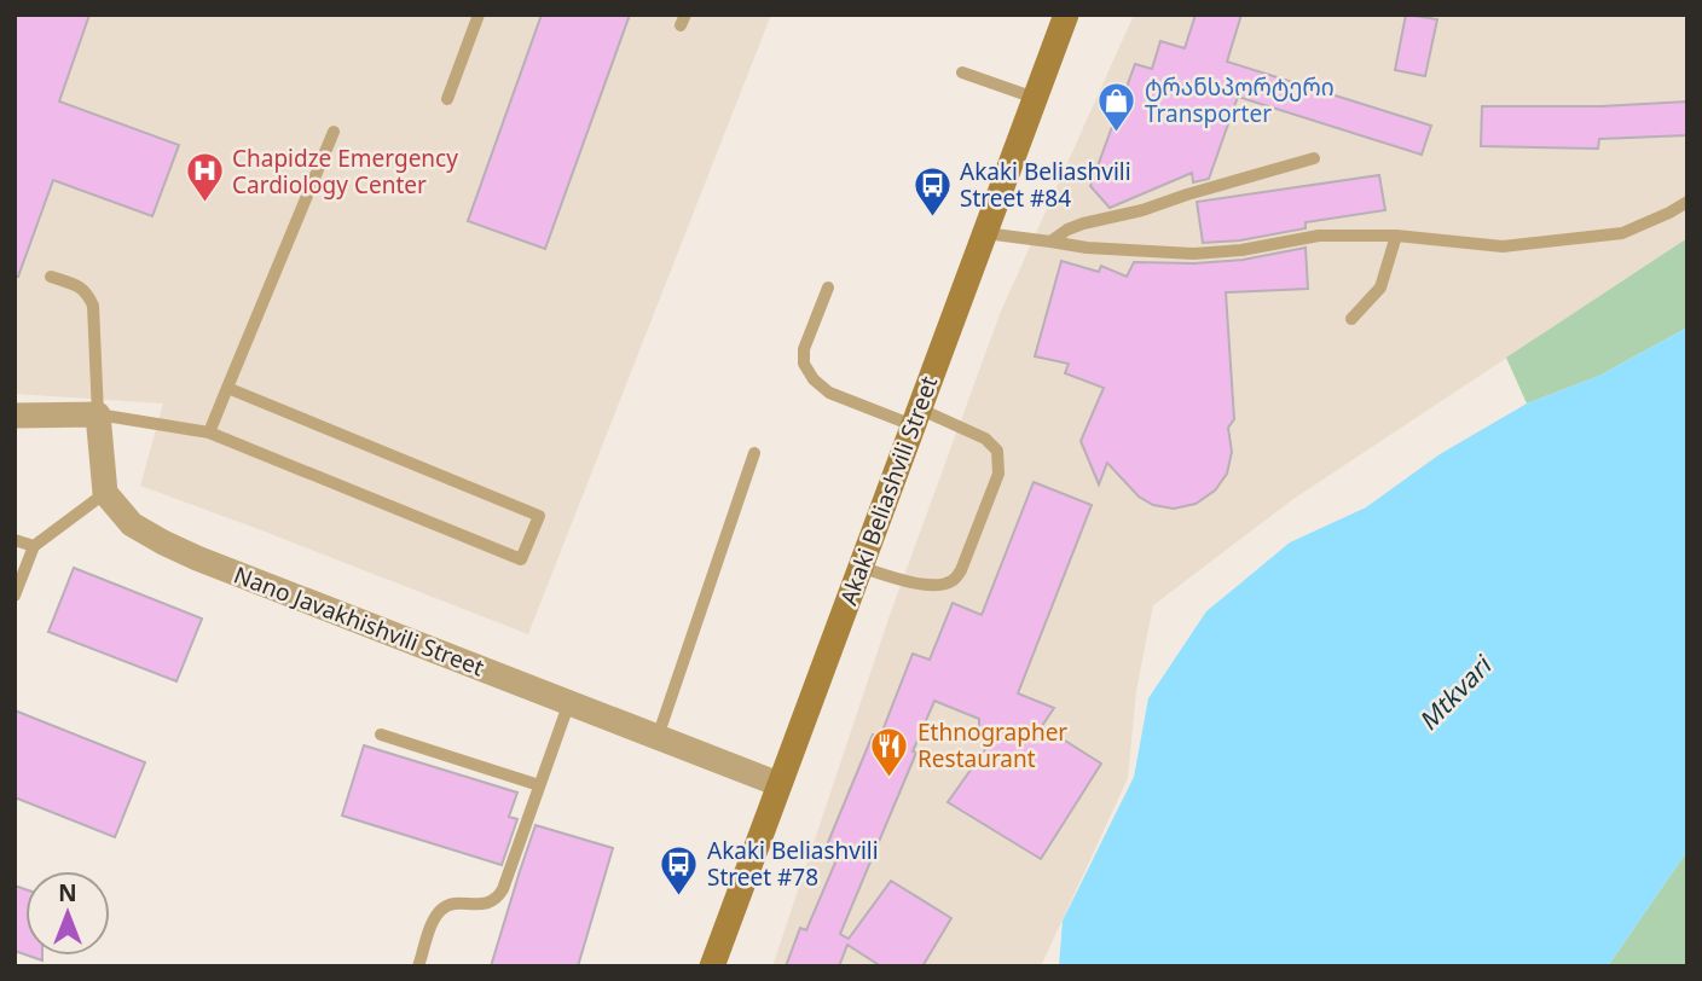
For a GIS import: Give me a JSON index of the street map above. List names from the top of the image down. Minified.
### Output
{"streets":{"main road":["Akaki Beliashvili Street"],"street":["Nano Javakhishvili Street"]},"crossings":[["Akaki Beliashvili Street","Nano Javakhishvili Street"]],"water":["Mtkvari"],"places":{"shop":["ტრანსპორტერი Transporter"],"hospital":["Chapidze Emergency Cardiology Center"],"bus stop":["Akaki Beliashvili Street #84","Akaki Beliashvili Street #78"],"restaurant":["Ethnographer Restaurant"]},"north":"top"}
